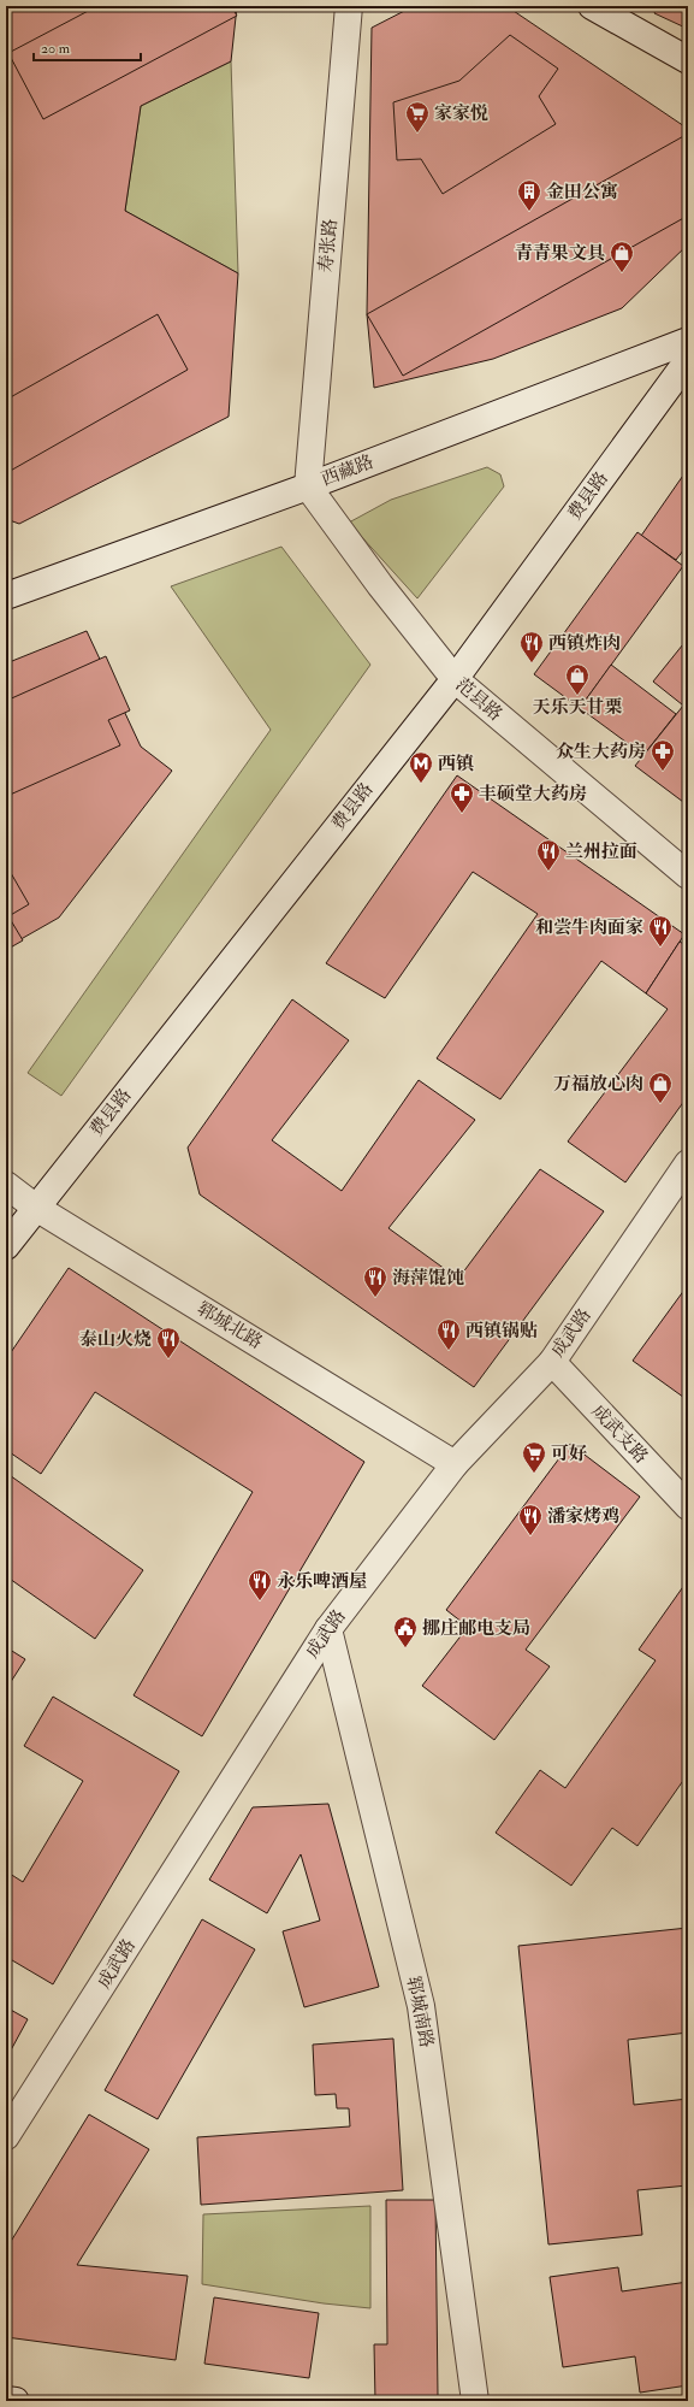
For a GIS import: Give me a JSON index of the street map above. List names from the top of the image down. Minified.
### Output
{"streets":{"street":["寿张路","西藏路","费县路","范县路","郓城北路","成武路","成武支路","郓城南路"]},"crossings":[["寿张路","西藏路"],["寿张路","范县路"],["西藏路","范县路"],["费县路","范县路"],["费县路","郓城北路"],["郓城北路","成武路"],["成武路","成武支路"],["成武路","郓城南路"]],"places":{"supermarket":["家家悦","可好"],"building":["金田公寓"],"shop":["青青果文具","天乐天甘栗","万福放心肉"],"restaurant":["西镇炸肉","兰州拉面","和尝牛肉面家","海萍馄饨","西镇锅贴","泰山火烧","潘家烤鸡","永乐啤酒屋"],"pharmacy":["众生大药房","丰硕堂大药房"],"metro station":["西镇"],"public building":["挪庄邮电支局"]},"scale_bar":"20 m"}
